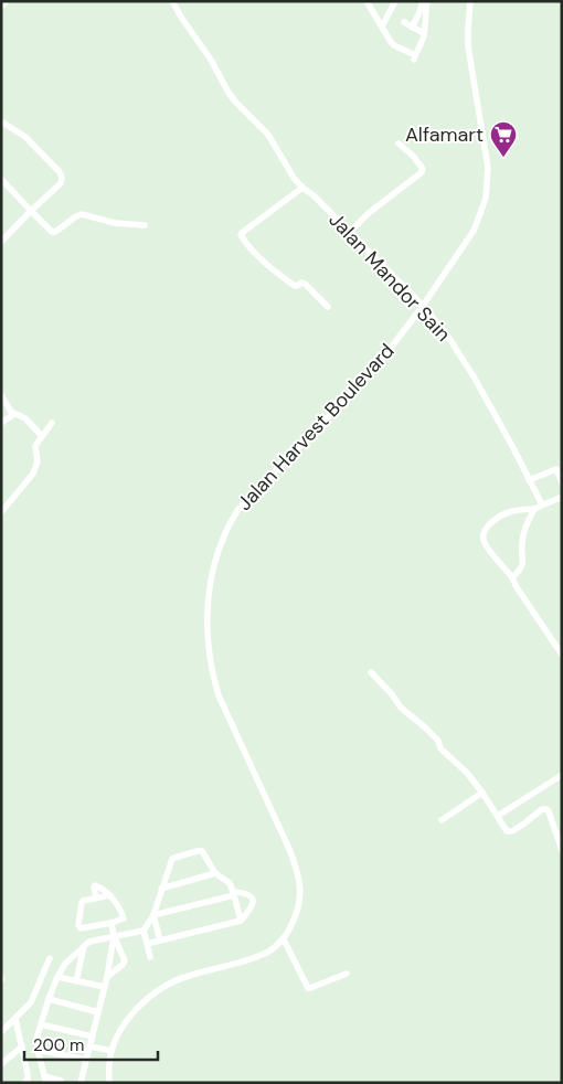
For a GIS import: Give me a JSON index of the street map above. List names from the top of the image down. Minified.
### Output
{"streets":{"street":["Jalan Mandor Sain","Jalan Harvest Boulevard"]},"crossings":[["Jalan Mandor Sain","Jalan Harvest Boulevard"]],"places":{"supermarket":["Alfamart"]},"scale_bar":"200 m"}
